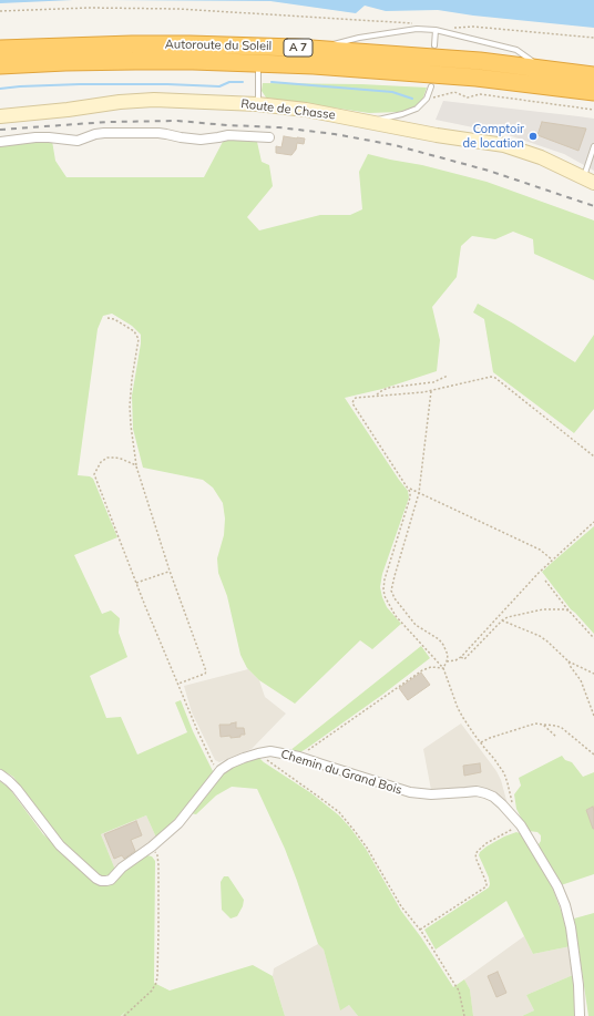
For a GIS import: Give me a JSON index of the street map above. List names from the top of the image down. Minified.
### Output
{"streets":{"highway":["Autoroute du Soleil","A 7"],"main road":["Route de Chasse"],"street":["Chemin du Grand Bois"]},"places":["Comptoir de location"]}
